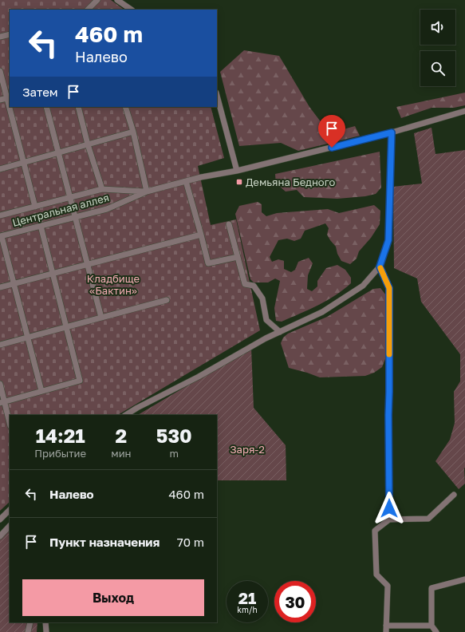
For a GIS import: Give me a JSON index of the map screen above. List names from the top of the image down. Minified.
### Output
{"streets":{"street":["Центральная аллея"]},"parks":["Кладбище «Бактин»","Заря-2"],"places":{"transit":["Демьяна Бедного"]},"page":{"turn":["460 m","Налево"],"then":"Затем","eta":["14:21","Прибытие","2","мин","530","m"],"list":[{"name":"Налево","value":"460 m"},{"name":"Пункт назначения","value":"70 m"}],"buttons":"Выход","speed":"21 km/h","limit":"30"}}
